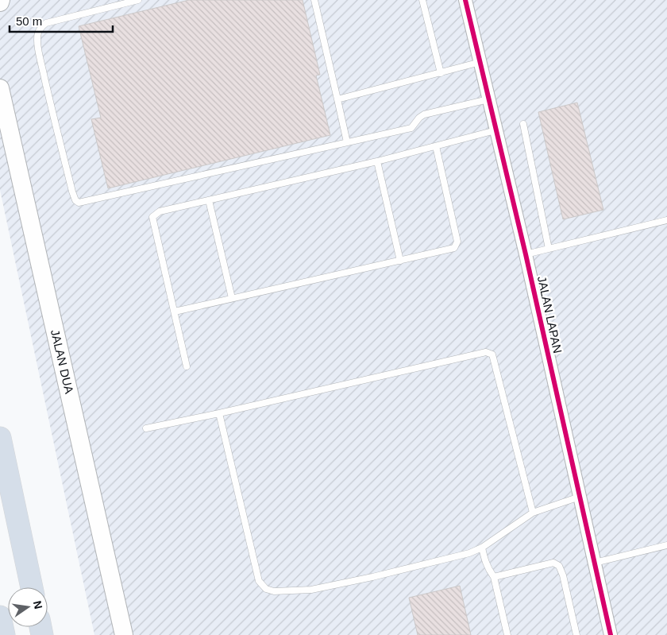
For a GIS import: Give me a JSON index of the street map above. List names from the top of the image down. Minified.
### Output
{"streets":{"main road":["JALAN DUA"],"street":["JALAN LAPAN"]},"scale_bar":"50 m","north":"right"}
